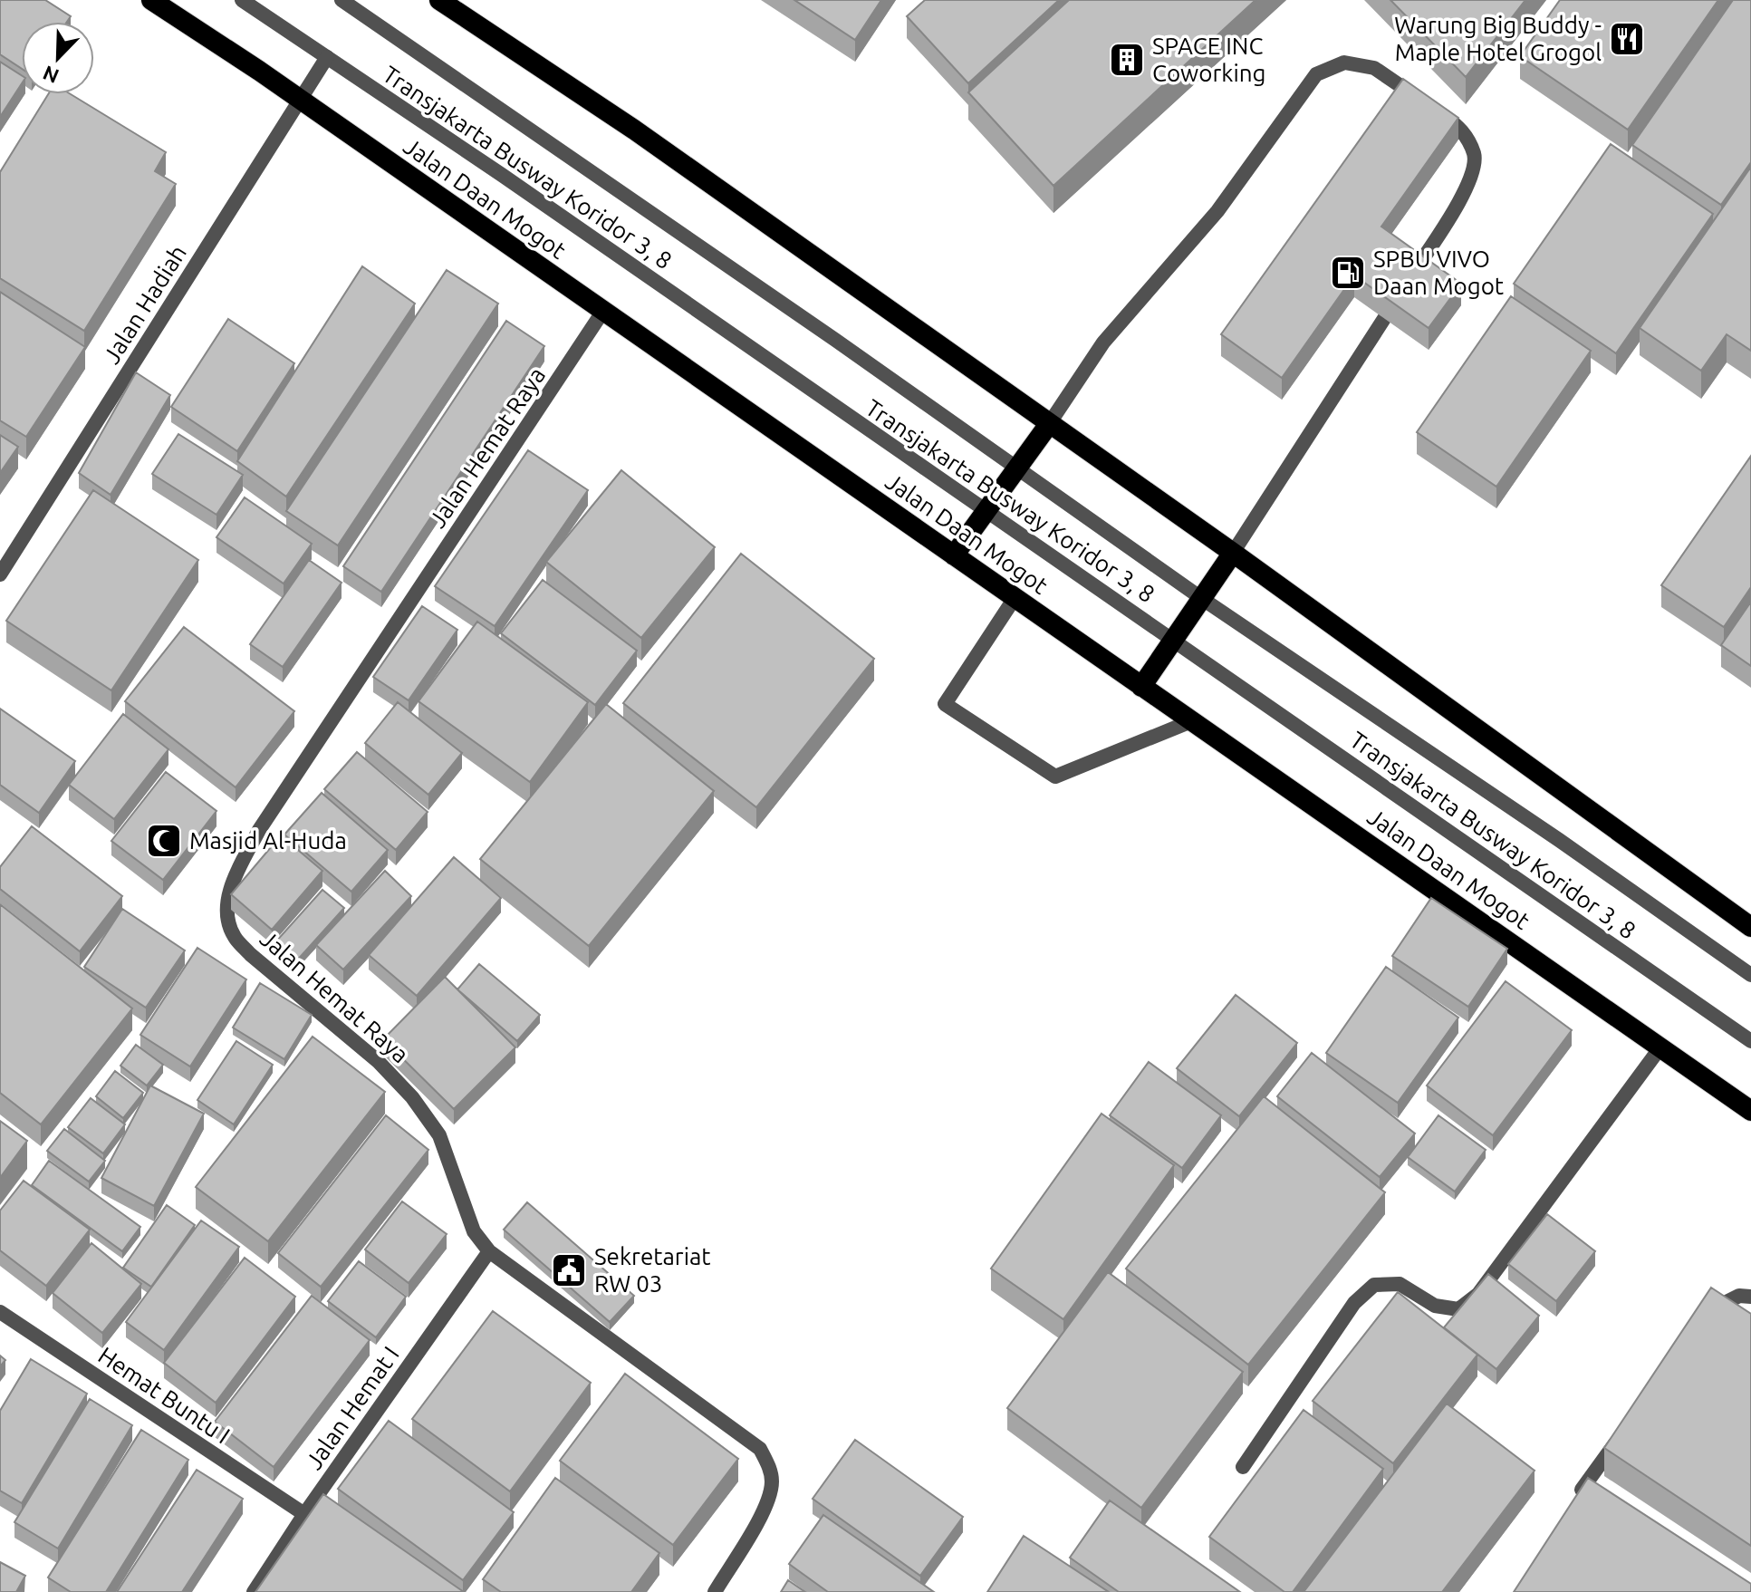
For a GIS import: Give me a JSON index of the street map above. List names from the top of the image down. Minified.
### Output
{"streets":{"highway":["Jalan Daan Mogot"],"street":["Transjakarta Busway Koridor 3, 8","Jalan Hadiah","Jalan Hemat Raya","Hemat Buntu I","Jalan Hemat I"]},"crossings":[["Transjakarta Busway Koridor 3, 8","Jalan Hadiah"],["Jalan Daan Mogot","Jalan Hadiah"],["Jalan Daan Mogot","Jalan Hemat Raya"],["Jalan Hemat Raya","Jalan Hemat I"],["Hemat Buntu I","Jalan Hemat I"]],"places":{"restaurant":["Warung Big Buddy - Maple Hotel Grogol"],"building":["SPACE INC Coworking"],"fuel station":["SPBU VIVO Daan Mogot"],"mosque":["Masjid Al-Huda"],"public building":["Sekretariat RW 03"]},"north":"bottom left"}
